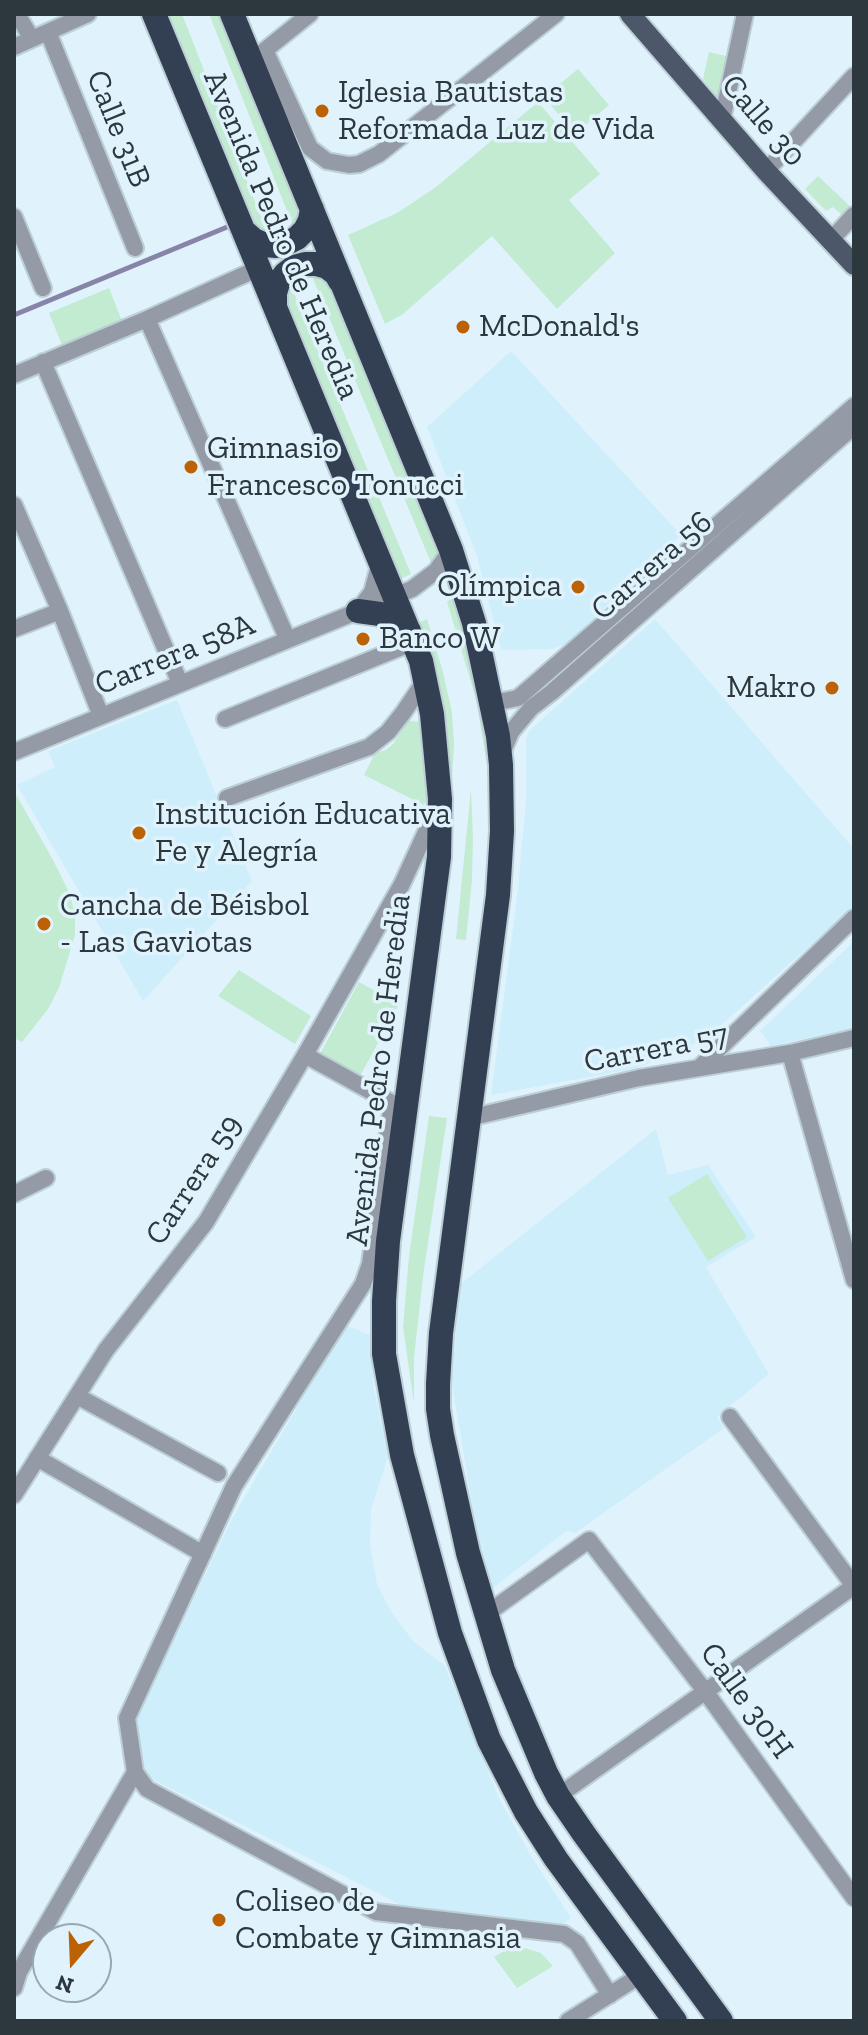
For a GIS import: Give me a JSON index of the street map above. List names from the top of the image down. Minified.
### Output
{"streets":{"highway":["Avenida Pedro de Heredia"],"main road":["Calle 30"],"street":["Calle 31B","Carrera 56","Carrera 58A","Carrera 57","Carrera 59","Calle 30H"]},"crossings":[["Avenida Pedro de Heredia","Carrera 56"],["Avenida Pedro de Heredia","Carrera 58A"],["Avenida Pedro de Heredia","Carrera 57"],["Avenida Pedro de Heredia","Carrera 59"],["Avenida Pedro de Heredia","Calle 30H"]],"places":["Iglesia Bautistas Reformada Luz de Vida","McDonald's","Gimnasio Francesco Tonucci","Olímpica","Banco W","Makro","Institución Educativa Fe y Alegría","Cancha de Béisbol - Las Gaviotas","Coliseo de Combate y Gimnasia"],"north":"bottom"}
